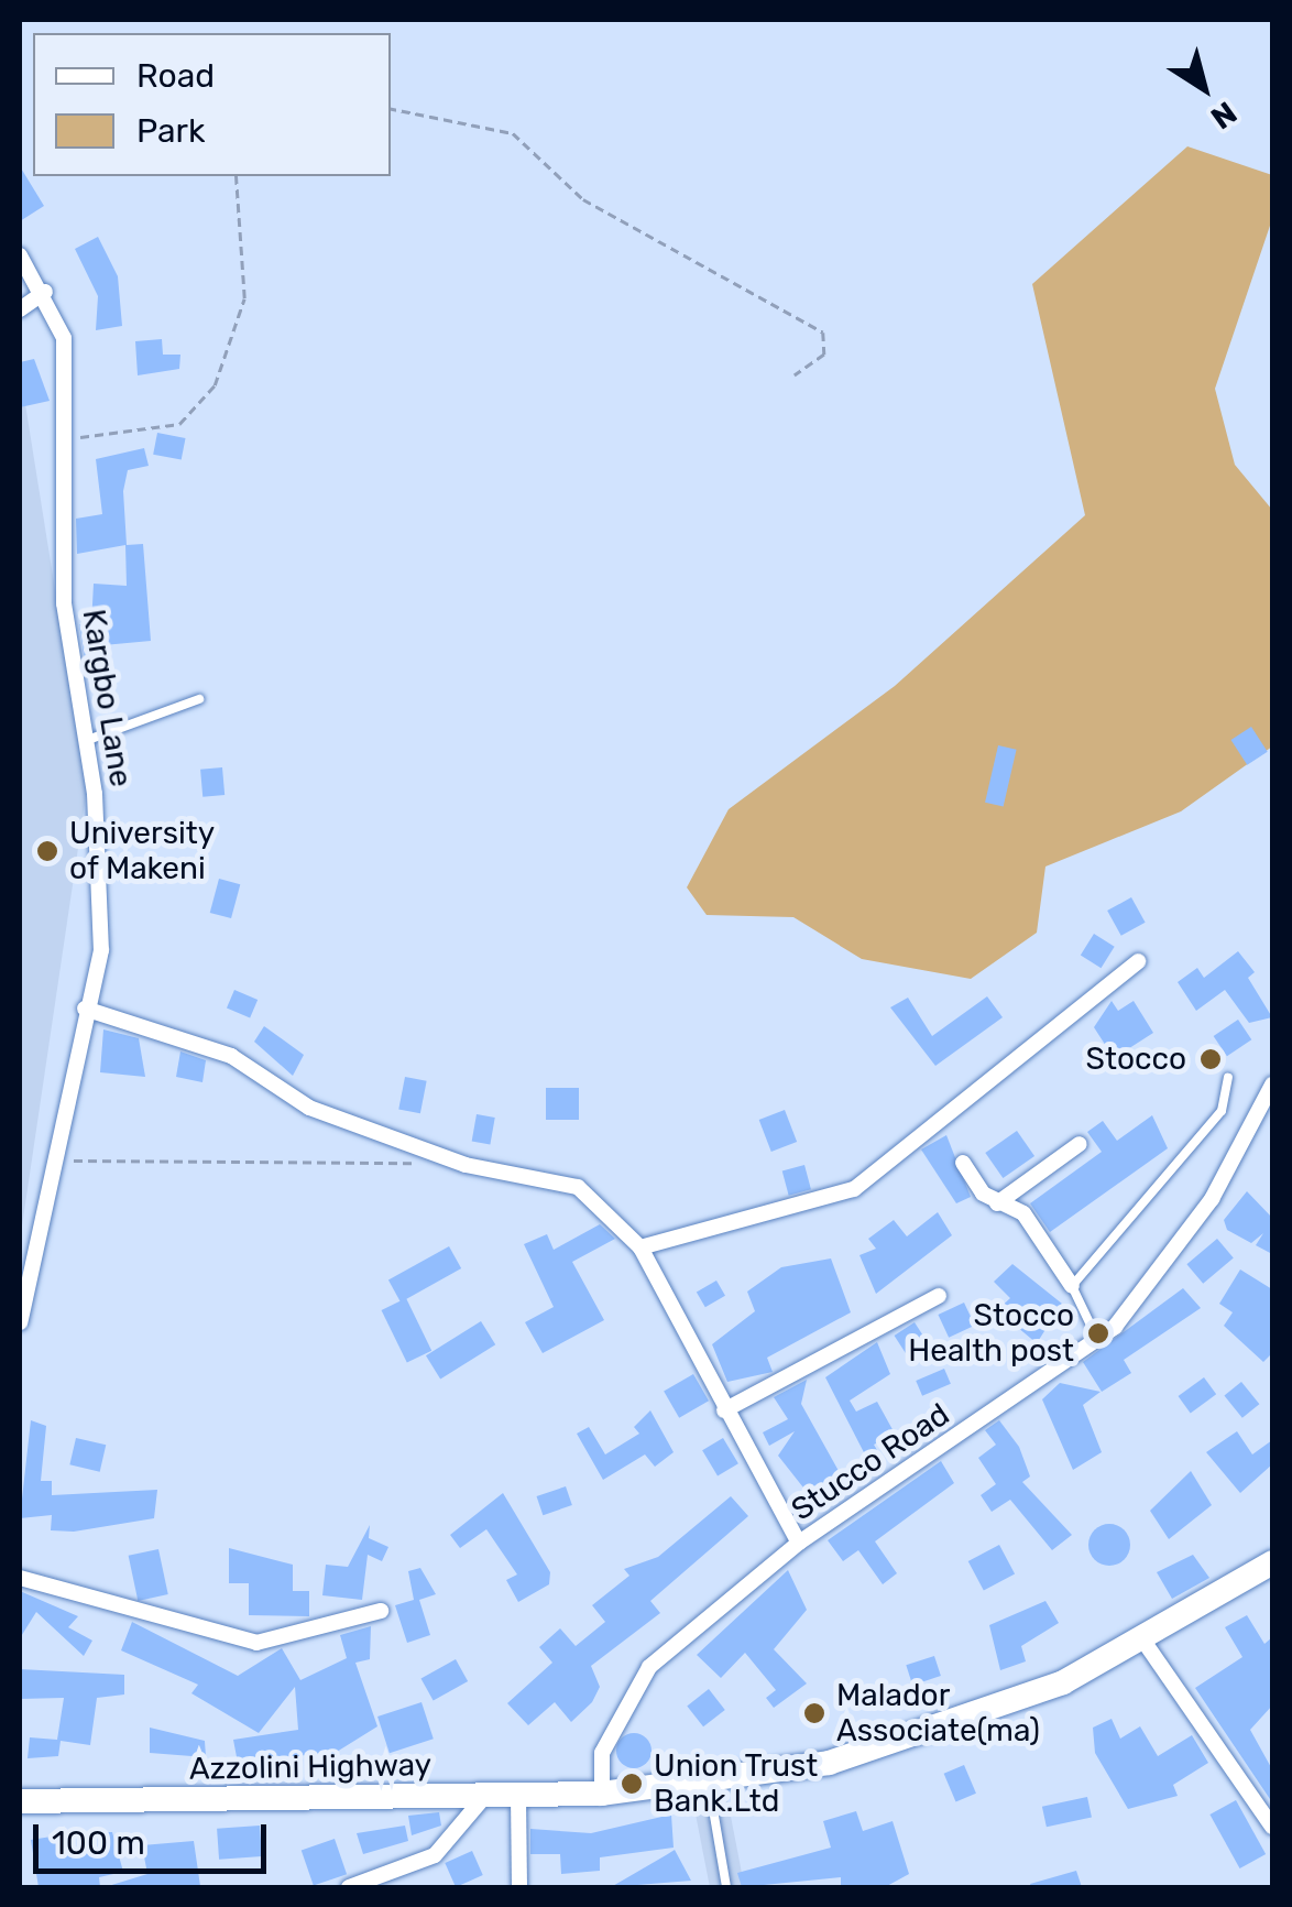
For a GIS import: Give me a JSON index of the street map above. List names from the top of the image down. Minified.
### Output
{"streets":{"main road":["Azzolini Highway"],"street":["Kargbo Lane","Stucco Road"]},"crossings":[["Stucco Road","Azzolini Highway"]],"places":["University of Makeni","Stocco","Stocco Health post","Malador Associate(ma)","Union Trust Bank.Ltd"],"legend":["Road","Park"],"scale_bar":"100 m","north":"bottom right"}
